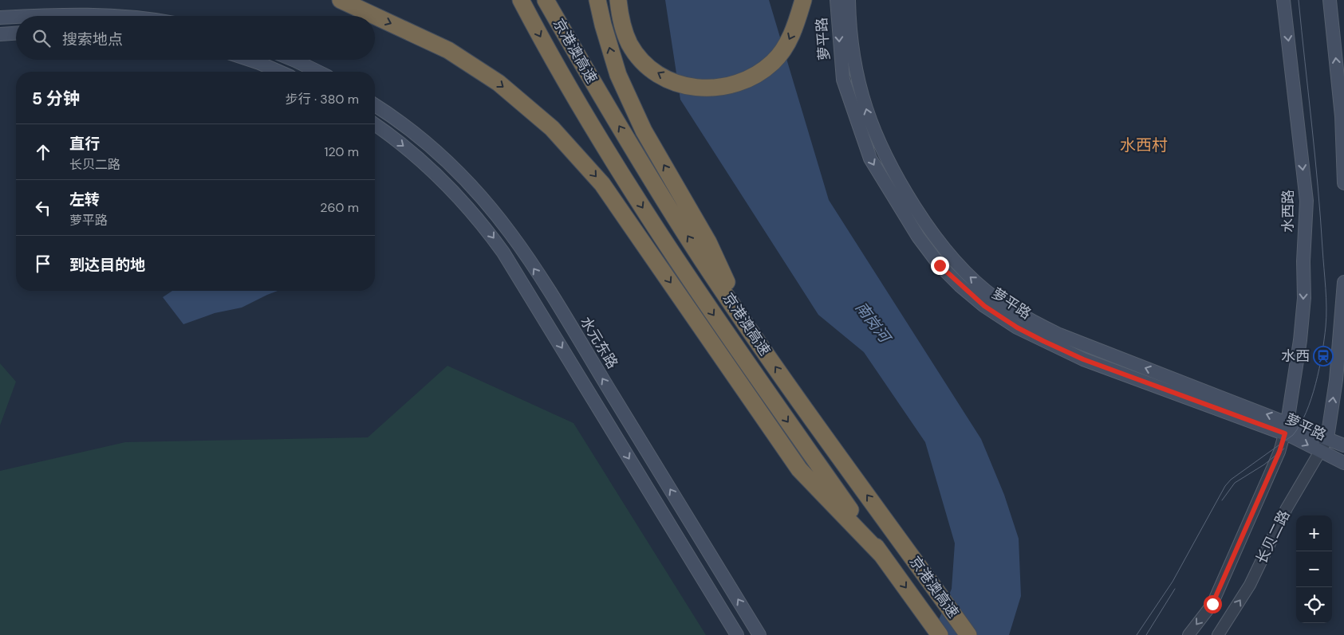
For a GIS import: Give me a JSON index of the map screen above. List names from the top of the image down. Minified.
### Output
{"streets":{"highway":["京港澳高速"],"main road":["萝平路","水西路","水元东路"],"street":["长贝二路"]},"crossings":[["萝平路","水西路"],["萝平路","长贝二路"],["水西路","长贝二路"]],"districts":["水西村"],"water":["南岗河"],"places":{"station":["水西"]},"page":{"search":"搜索地点","heading":["5 分钟","步行 · 380 m"],"list":[["直行","长贝二路","120 m"],["左转","萝平路","260 m"],"到达目的地"],"map_buttons":["+","−"]}}
